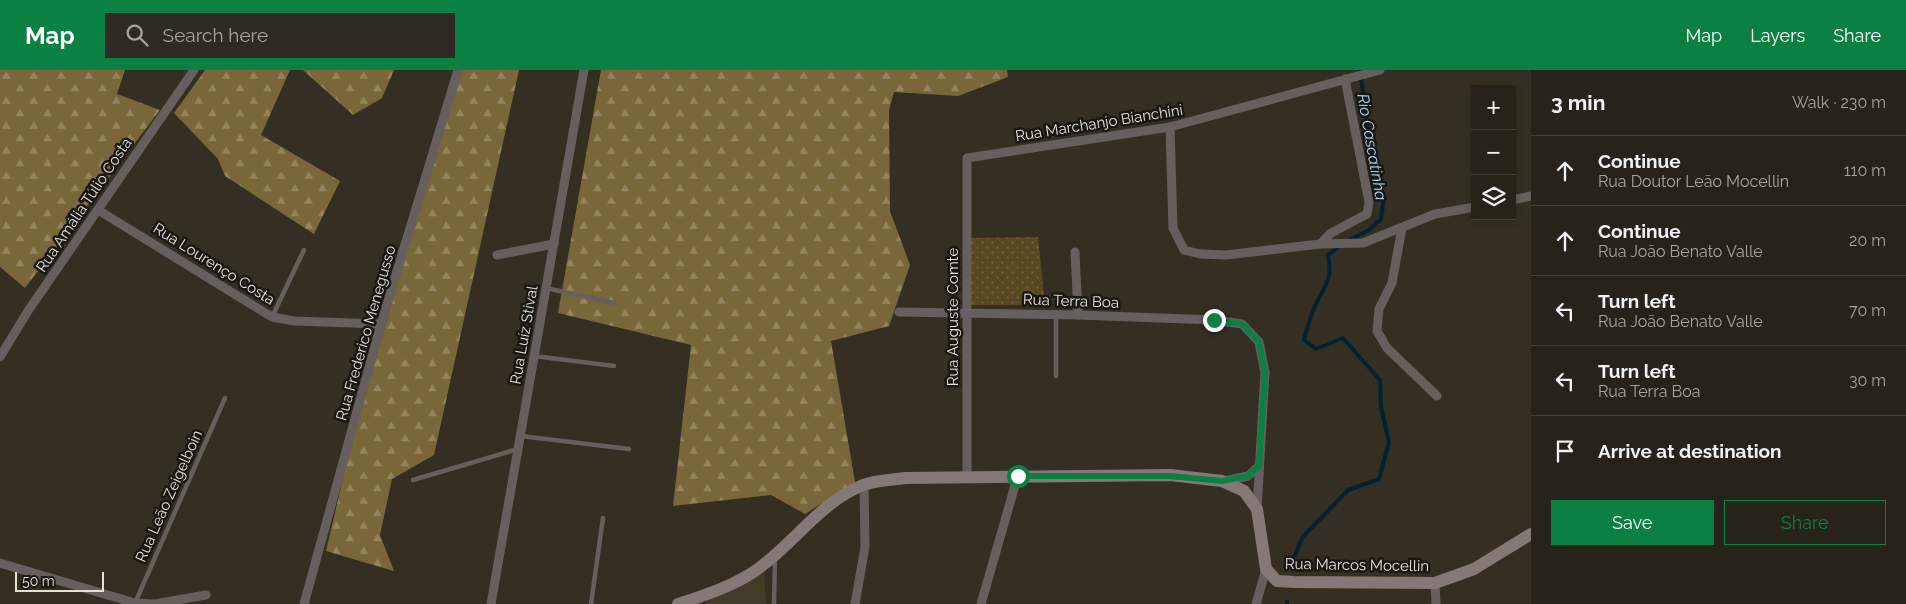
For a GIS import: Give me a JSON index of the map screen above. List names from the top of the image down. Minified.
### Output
{"streets":{"street":["Rua Marchanjo Bianchini","Rua Amália Túlio Costa","Rua Lourenço Costa","Rua Terra Boa","Rua Auguste Comte","Rua Frederico Menegusso","Rua Luíz Stival","Rua Marcos Mocellin"],"lane":["Rua Leão Zeigelboin"]},"crossings":[["Rua Marchanjo Bianchini","Rua Auguste Comte"],["Rua Amália Túlio Costa","Rua Lourenço Costa"],["Rua Lourenço Costa","Rua Frederico Menegusso"],["Rua Terra Boa","Rua Auguste Comte"]],"water":["Rio Cascatinha"],"scale_bar":"50 m","page":{"header":"Map","search":"Search here","nav":["Map","Layers","Share"],"heading":["3 min","Walk · 230 m"],"map_buttons":["+","−"],"list":[["Continue","Rua Doutor Leão Mocellin","110 m"],["Continue","Rua João Benato Valle","20 m"],["Turn left","Rua João Benato Valle","70 m"],["Turn left","Rua Terra Boa","30 m"],"Arrive at destination"],"buttons":["Save","Share"],"scale":"50 m"}}
